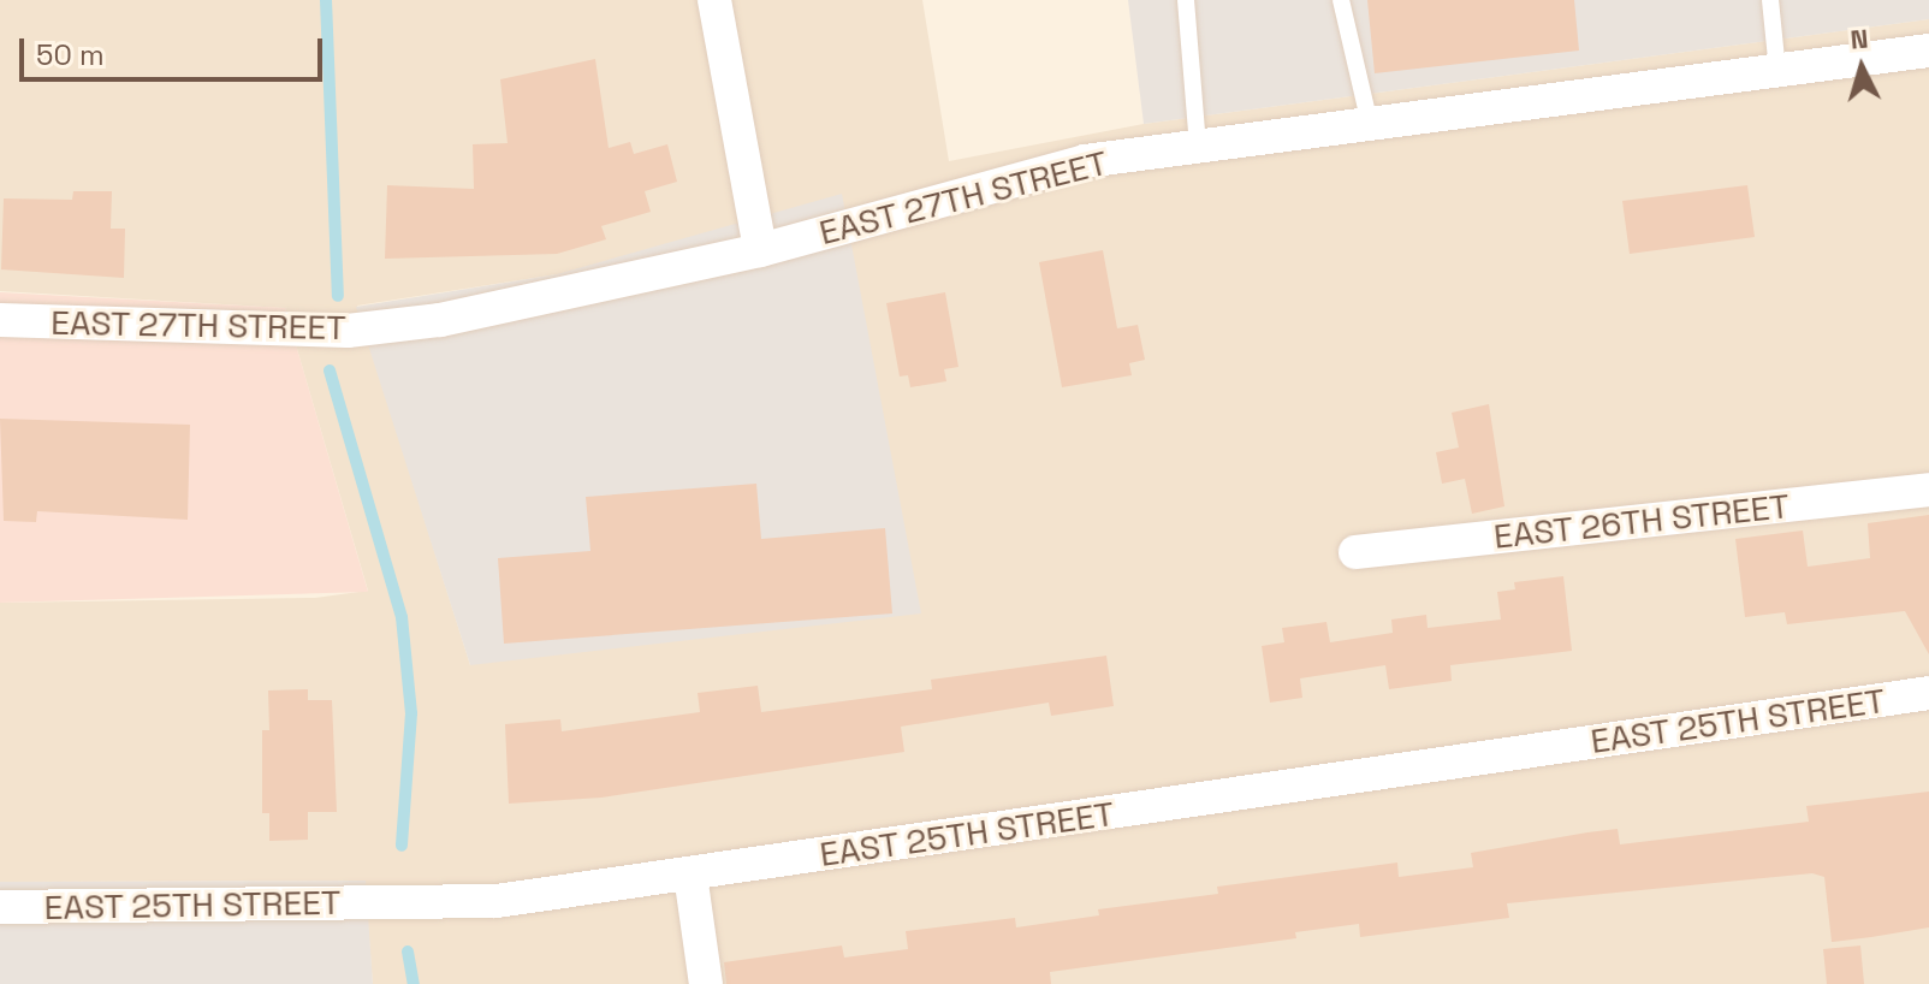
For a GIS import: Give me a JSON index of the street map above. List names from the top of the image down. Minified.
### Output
{"streets":{"street":["EAST 27TH STREET","EAST 26TH STREET","EAST 25TH STREET"]},"scale_bar":"50 m","north":"top"}
